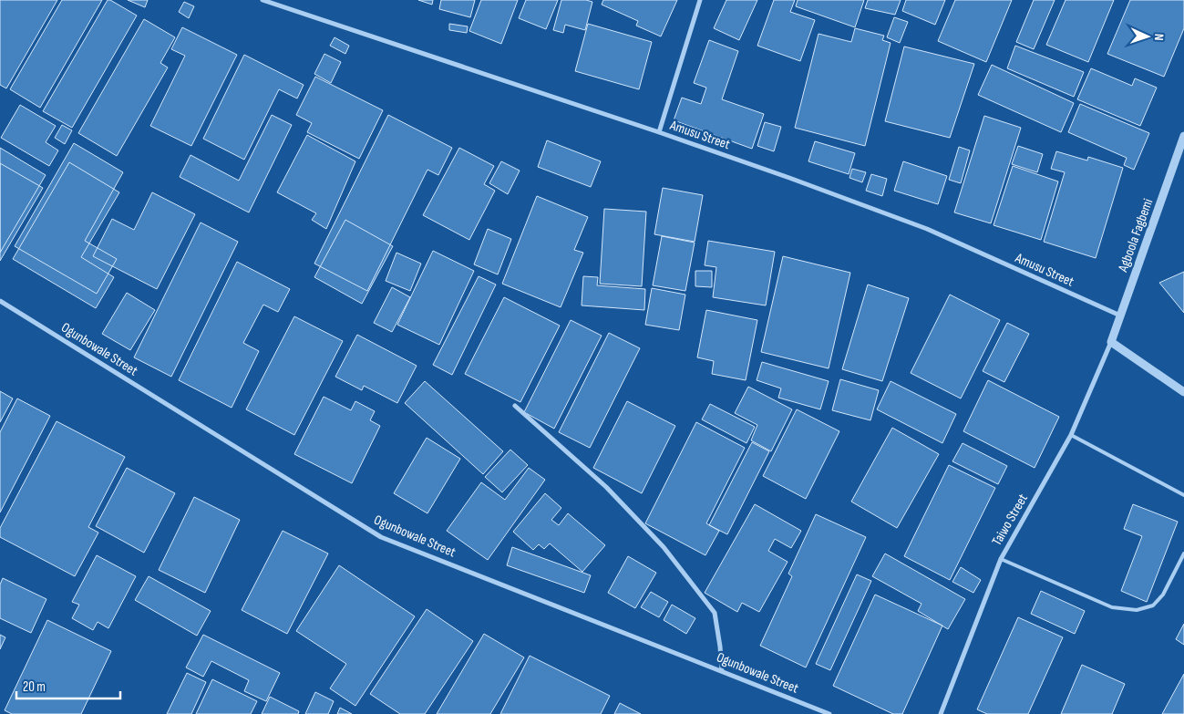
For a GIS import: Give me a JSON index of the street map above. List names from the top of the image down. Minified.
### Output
{"streets":{"street":["Amusu Street","Agboola Fagbemi","Ogunbowale Street","Taiwo Street"]},"crossings":[["Amusu Street","Agboola Fagbemi"],["Agboola Fagbemi","Taiwo Street"]],"scale_bar":"20 m","north":"right"}
